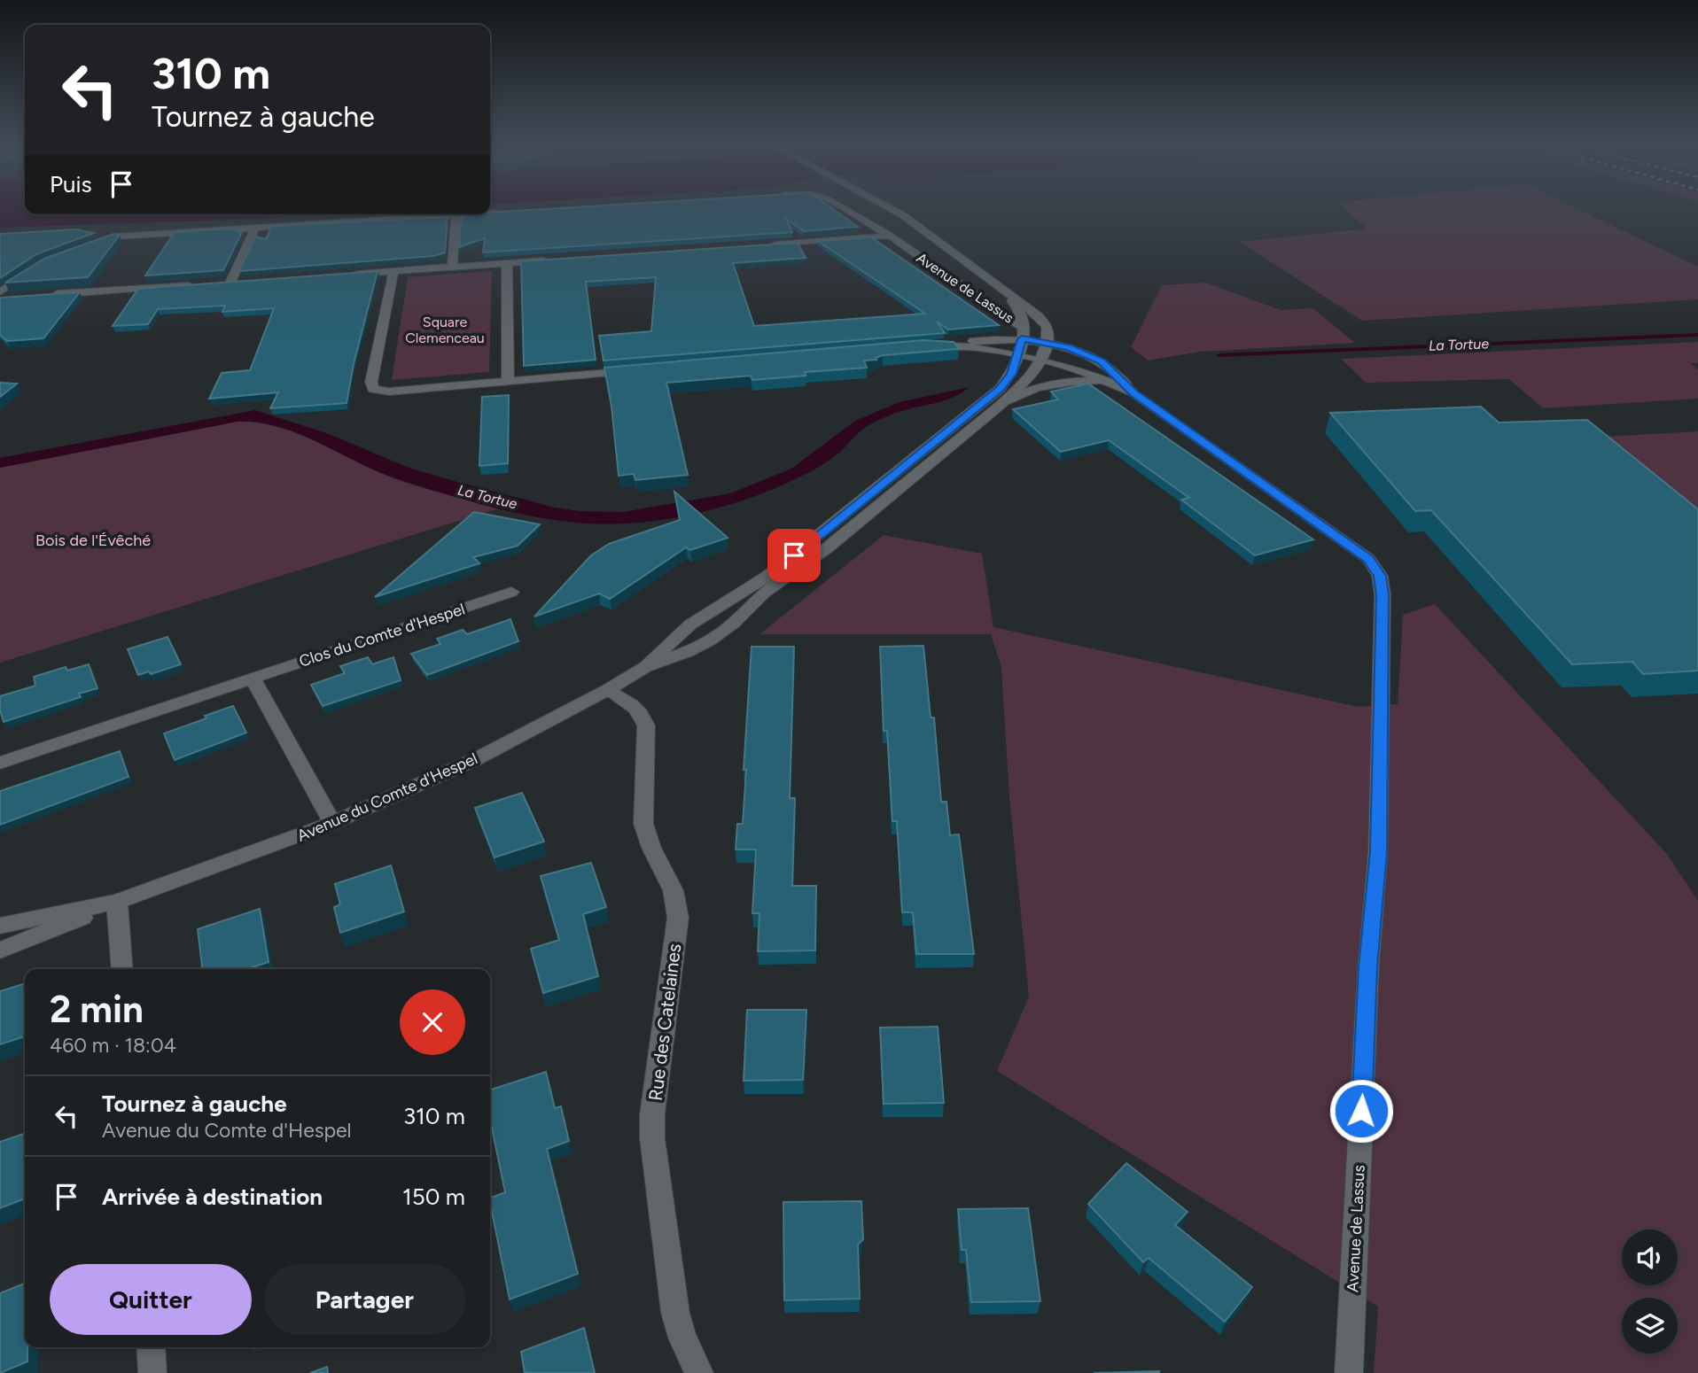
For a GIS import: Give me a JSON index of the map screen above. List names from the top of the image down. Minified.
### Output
{"streets":{"street":["Avenue de Lassus","Clos du Comte d'Hespel","Avenue du Comte d'Hespel","Rue des Catelaines"]},"crossings":[["Avenue de Lassus","Avenue du Comte d'Hespel"],["Avenue du Comte d'Hespel","Rue des Catelaines"]],"water":["La Tortue"],"parks":["Square Clemenceau","Bois de l'Évêché"],"page":{"turn":["310 m","Tournez à gauche"],"then":"Puis","heading":["2 min","460 m · 18:04"],"list":[{"name":"Tournez à gauche","note":"Avenue du Comte d'Hespel","value":"310 m"},{"name":"Arrivée à destination","value":"150 m"}],"buttons":["Quitter","Partager"]}}
